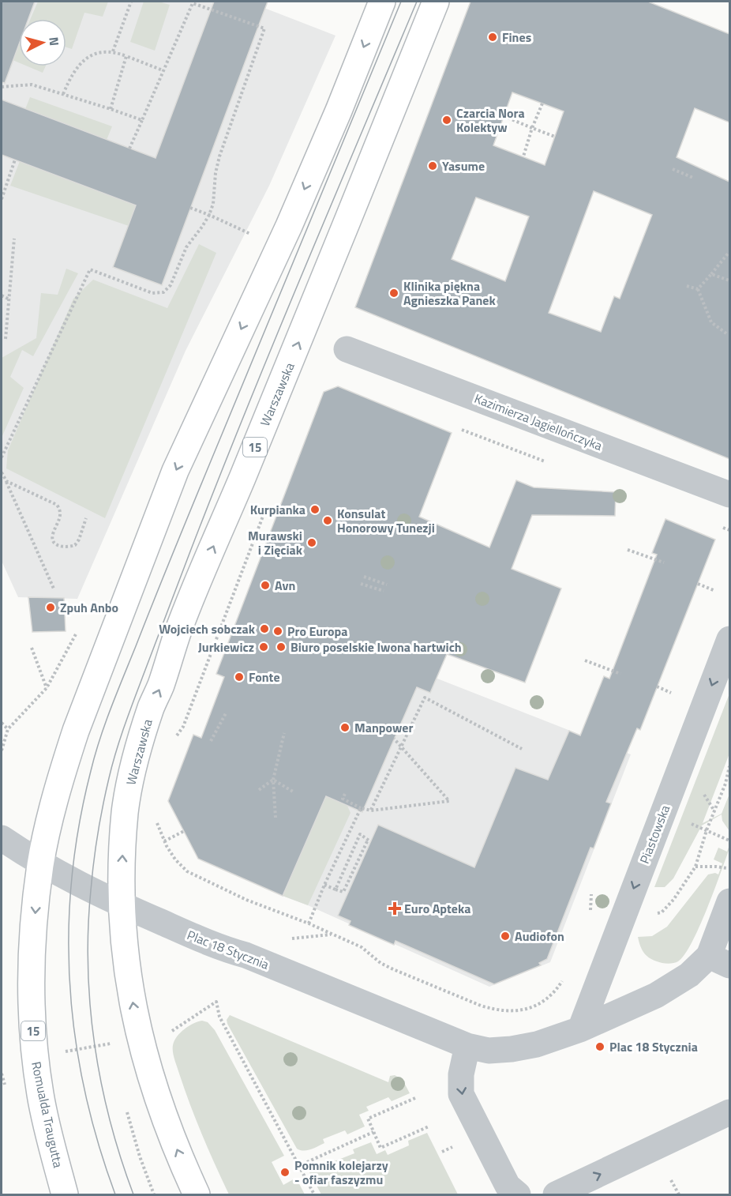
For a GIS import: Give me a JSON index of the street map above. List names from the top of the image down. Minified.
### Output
{"streets":{"main road":["Warszawska","15","Romualda Traugutta"],"street":["Kazimierza Jagiellończyka","Piastowska","Plac 18 Stycznia"]},"crossings":[["Warszawska","15"],["Warszawska","Plac 18 Stycznia"],["15","Plac 18 Stycznia"],["15","Romualda Traugutta"],["Piastowska","Plac 18 Stycznia"],["Plac 18 Stycznia","Romualda Traugutta"]],"one_way":["Piastowska"],"places":{"other":["Fines","Czarcia Nora Kolektyw","Yasume","Klinika piękna Agnieszka Panek","Kurpianka","Konsulat Honorowy Tunezji","Murawski i Zięciak","Avn","Zpuh Anbo","Wojciech sobczak","Pro Europa","Jurkiewicz","Biuro poselskie Iwona hartwich","Fonte","Manpower","Audiofon","Plac 18 Stycznia","Pomnik kolejarzy - ofiar faszyzmu"],"health":["Euro Apteka"]},"north":"right"}
